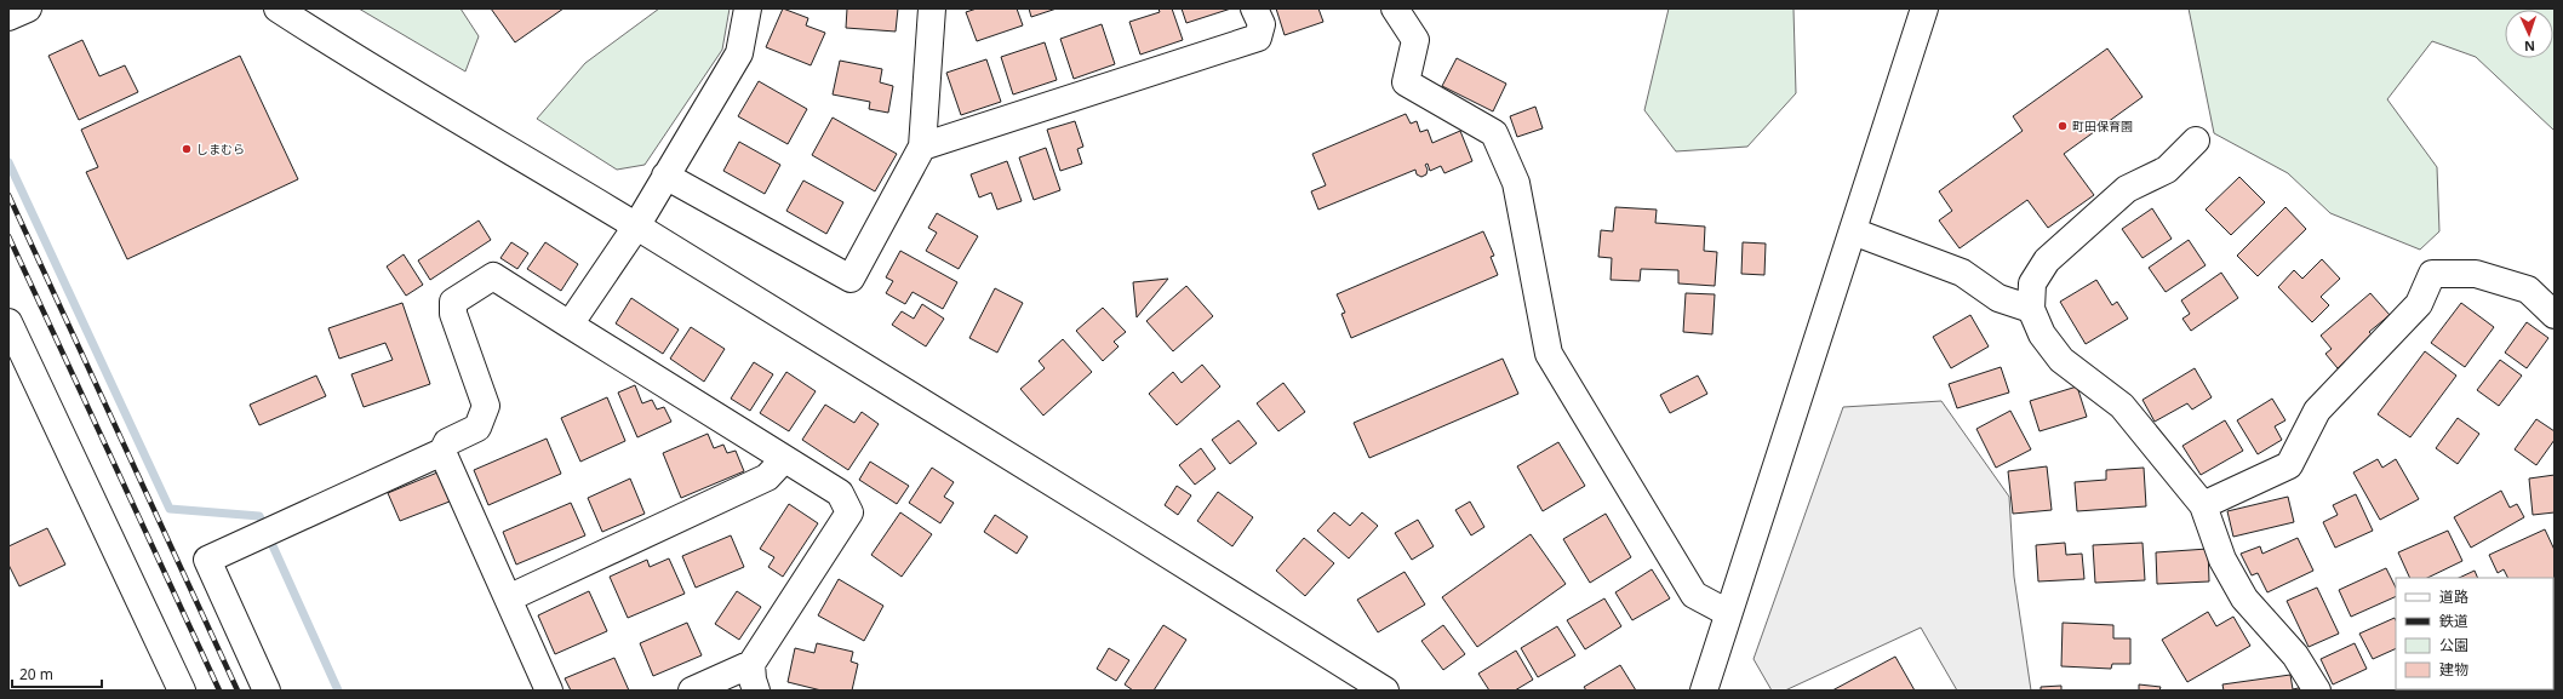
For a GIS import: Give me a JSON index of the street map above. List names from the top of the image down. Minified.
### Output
{"places":["町田保育園","しまむら"],"legend":["道路","鉄道","公園","建物"],"scale_bar":"20 m","north":"bottom"}
